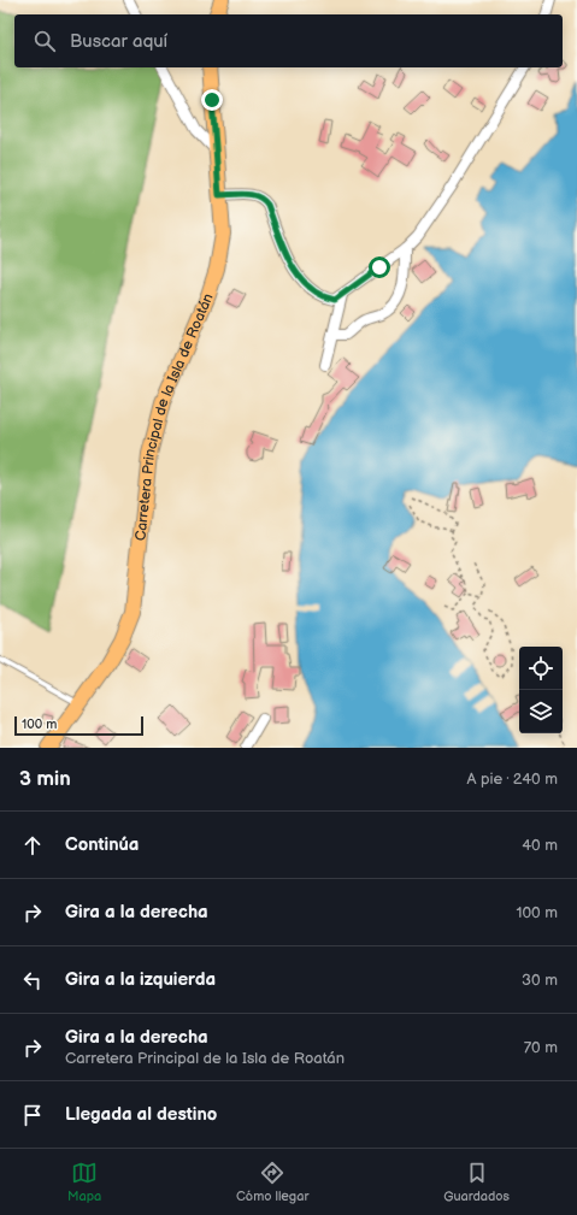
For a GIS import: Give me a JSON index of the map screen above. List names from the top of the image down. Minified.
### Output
{"streets":{"main road":["Carretera Principal de la Isla de Roatán"]},"scale_bar":"100 m","page":{"search":"Buscar aquí","scale":"100 m","heading":["3 min","A pie · 240 m"],"list":[["Continúa","40 m"],["Gira a la derecha","100 m"],["Gira a la izquierda","30 m"],["Gira a la derecha","Carretera Principal de la Isla de Roatán","70 m"],"Llegada al destino"],"nav":["Mapa","Cómo llegar","Guardados"]}}
